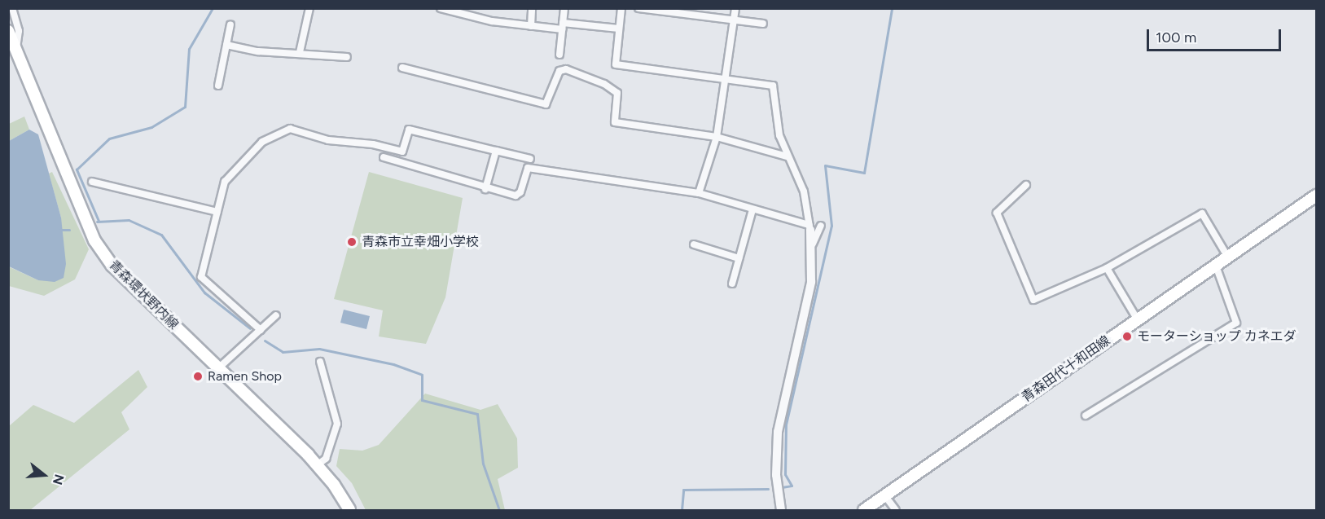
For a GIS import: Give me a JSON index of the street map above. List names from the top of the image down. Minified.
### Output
{"streets":{"main road":["青森環状野内線","青森田代十和田線"]},"places":["青森市立幸畑小学校","モーターショップ カネエダ","Ramen Shop"],"scale_bar":"100 m","north":"right"}
